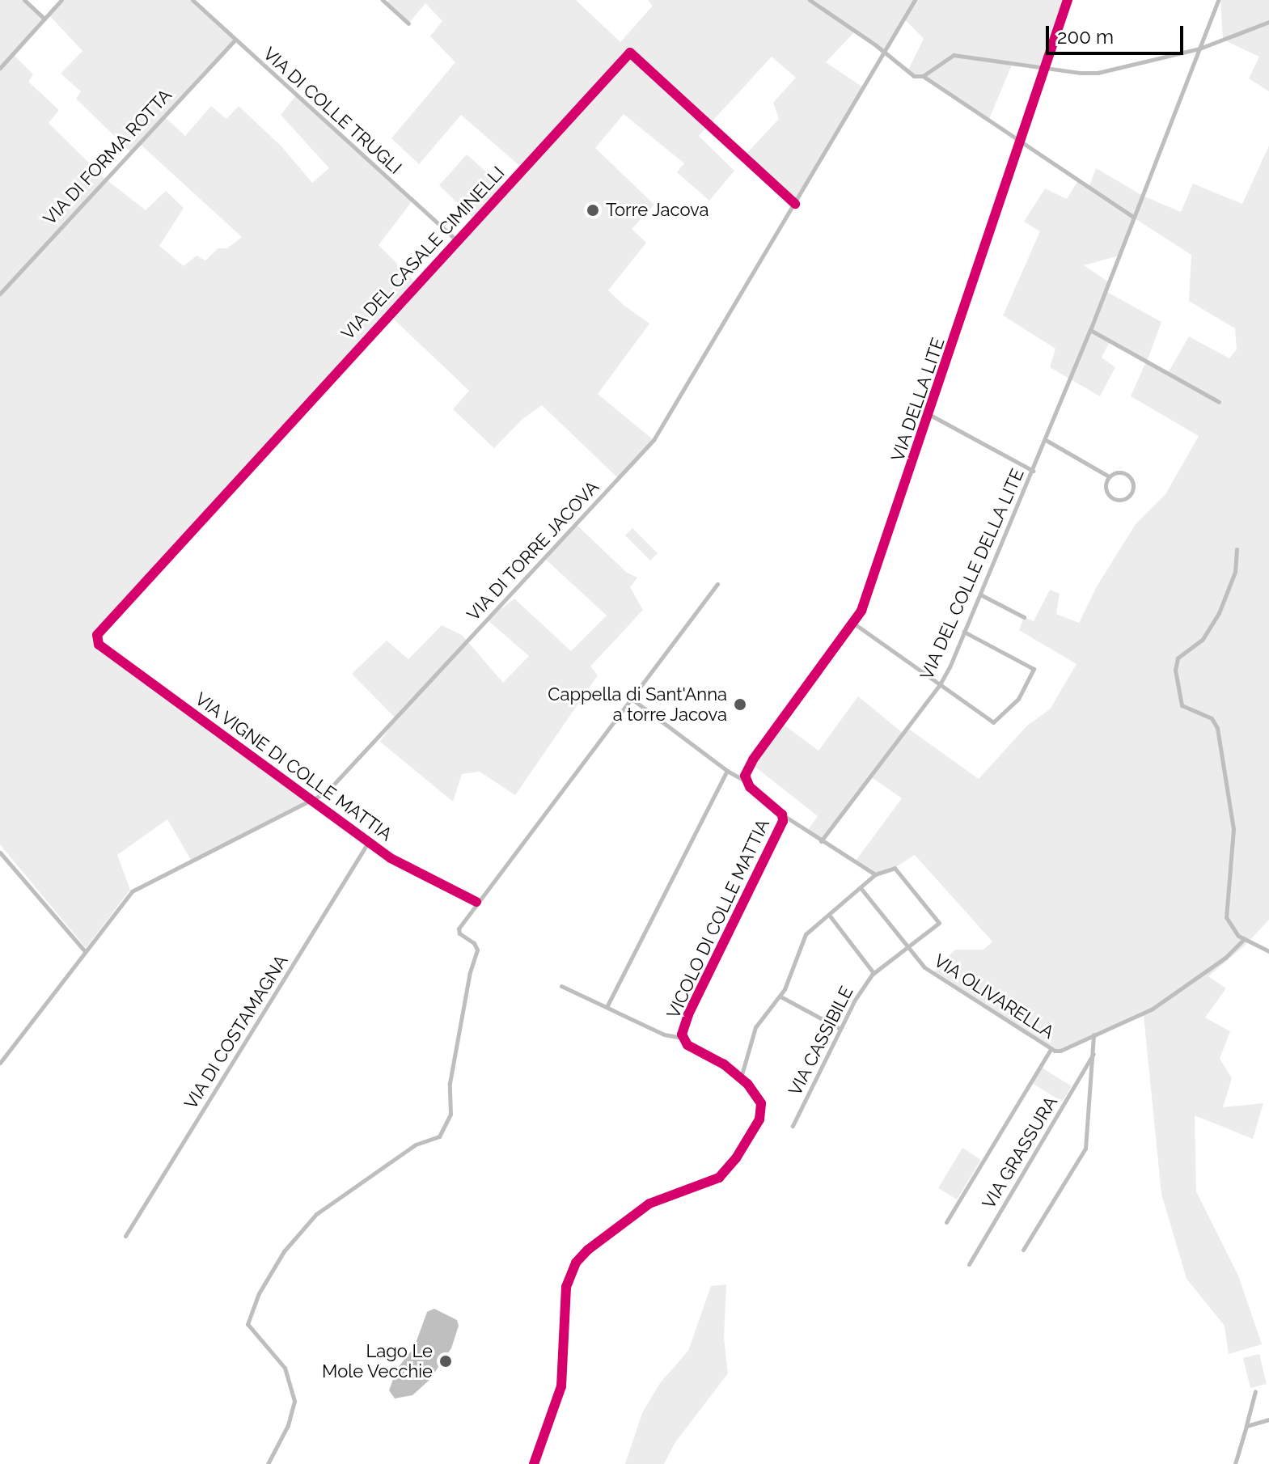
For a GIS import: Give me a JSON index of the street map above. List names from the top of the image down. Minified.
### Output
{"streets":{"street":["VIA DI COLLE TRUGLI","VIA DI FORMA ROTTA","VIA DEL CASALE CIMINELLI","VIA DELLA LITE","VIA DI TORRE JACOVA","VIA DEL COLLE DELLA LITE","VIA VIGNE DI COLLE MATTIA","VICOLO DI COLLE MATTIA","VIA OLIVARELLA","VIA DI COSTAMAGNA","VIA CASSIBILE","VIA GRASSURA"]},"crossings":[["VIA DI COLLE TRUGLI","VIA DI FORMA ROTTA"],["VIA DI COLLE TRUGLI","VIA DEL CASALE CIMINELLI"],["VIA DEL CASALE CIMINELLI","VIA DI TORRE JACOVA"],["VIA DEL CASALE CIMINELLI","VIA VIGNE DI COLLE MATTIA"],["VIA DI TORRE JACOVA","VIA VIGNE DI COLLE MATTIA"],["VIA VIGNE DI COLLE MATTIA","VIA DI COSTAMAGNA"],["VIA OLIVARELLA","VIA CASSIBILE"]],"places":["Torre Jacova","Cappella di Sant'Anna a torre Jacova","Lago Le Mole Vecchie"],"scale_bar":"200 m"}
